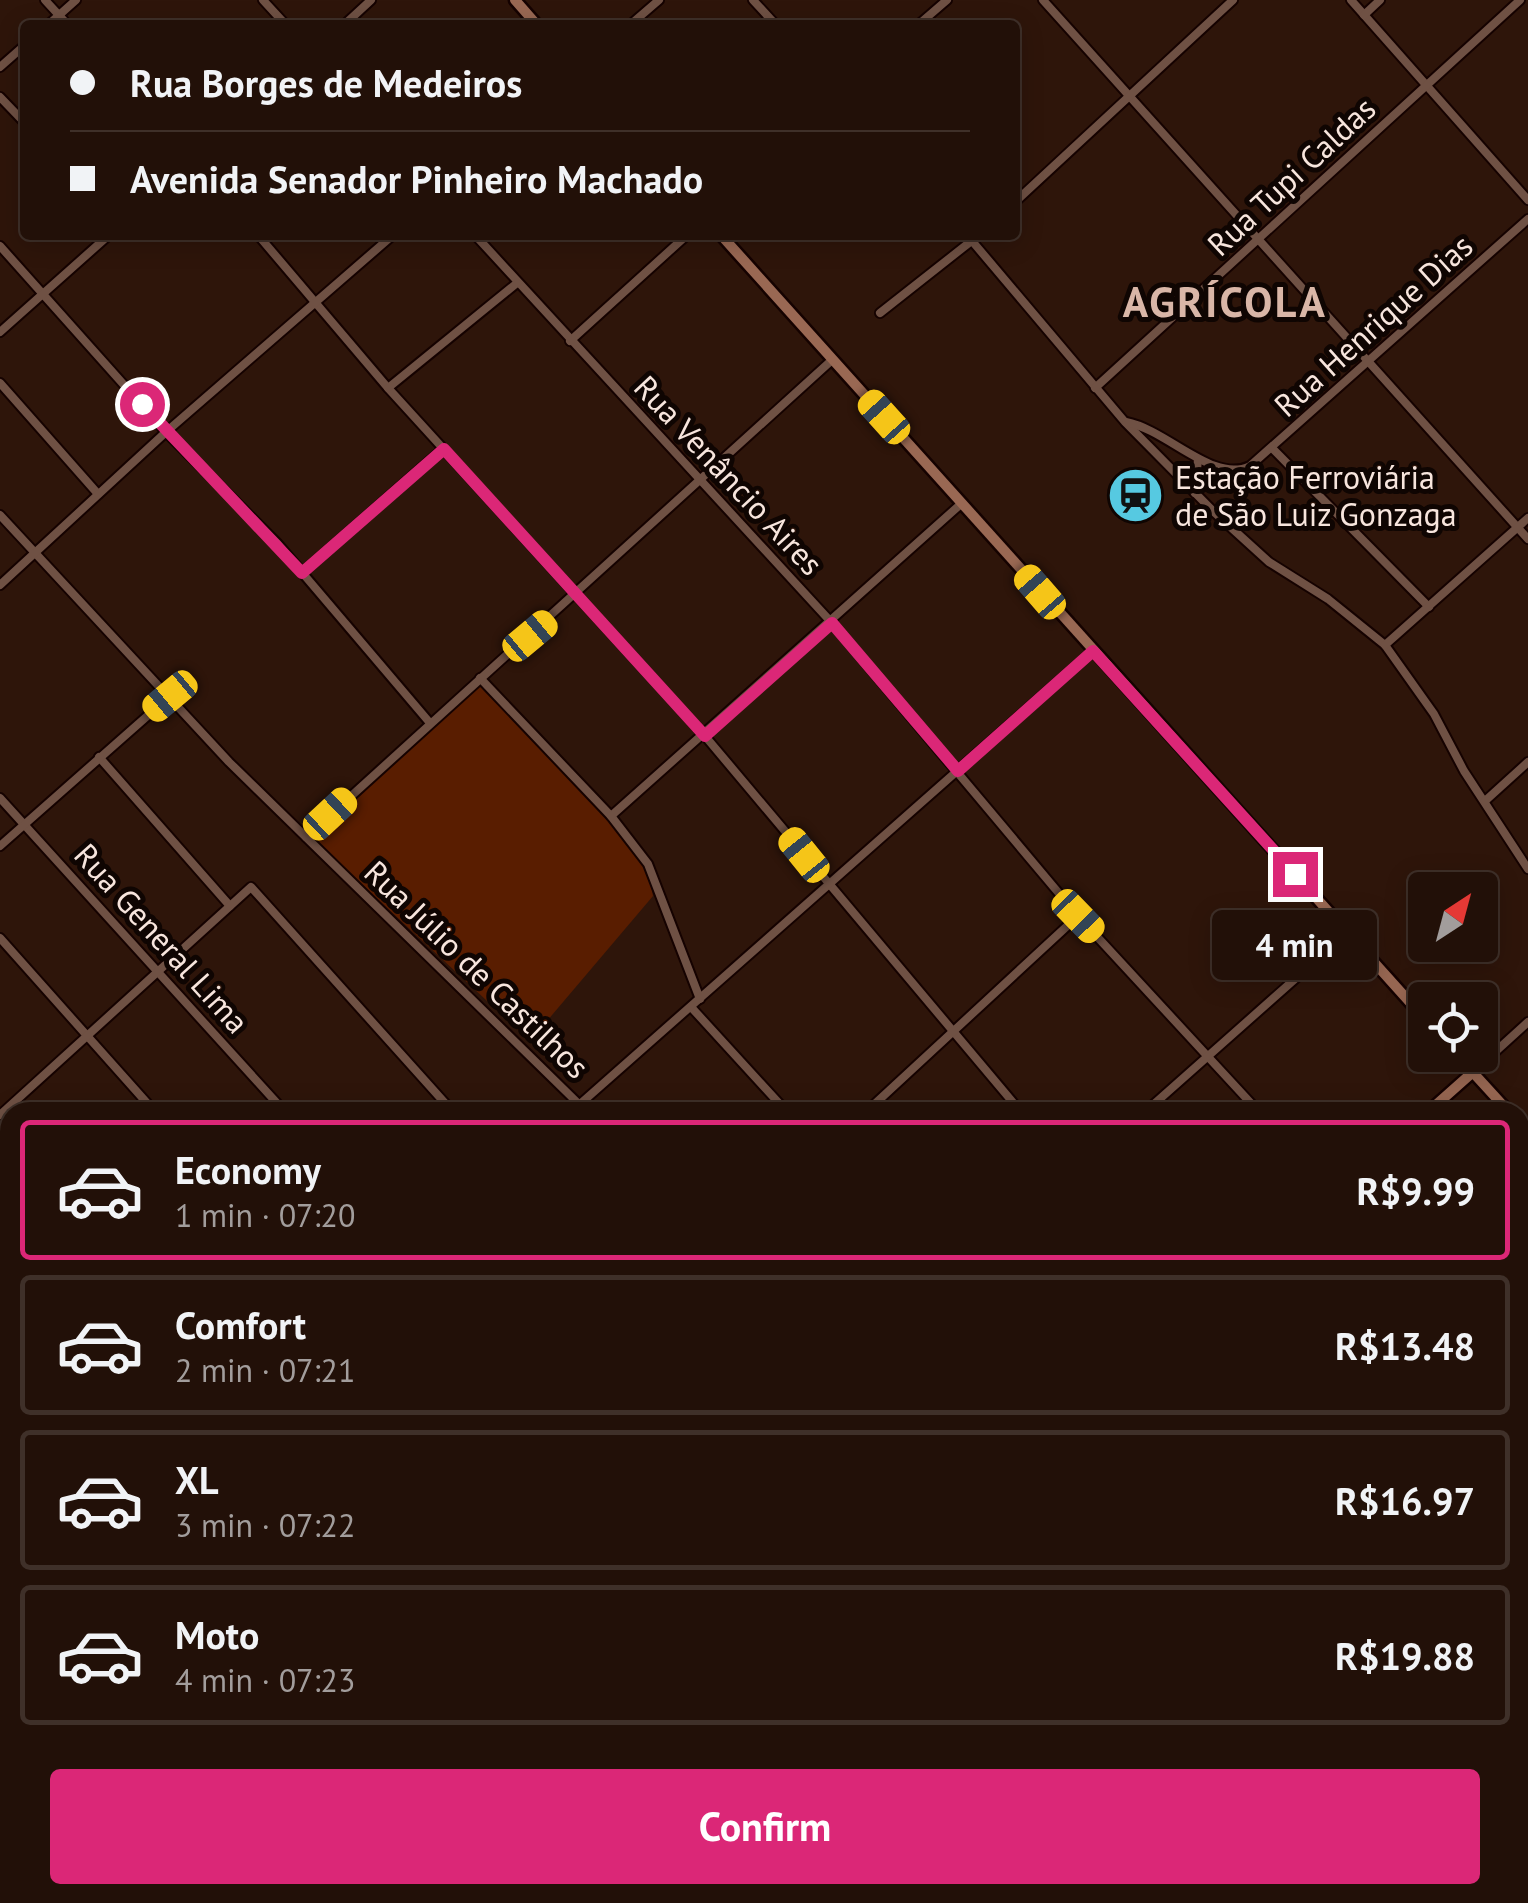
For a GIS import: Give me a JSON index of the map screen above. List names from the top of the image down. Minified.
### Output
{"streets":{"street":["Rua Tupi Caldas","Rua Henrique Dias","Rua Venâncio Aires","Rua General Lima","Rua Júlio de Castilhos"]},"districts":["AGRÍCOLA"],"places":{"station":["Estação Ferroviária de São Luiz Gonzaga"]},"north":"top right","page":{"banner":["Rua Borges de Medeiros","Avenida Senador Pinheiro Machado"],"bubble":"4 min","list":[{"name":"Economy","note":"1 min · 07:20","value":"R$9.99"},{"name":"Comfort","note":"2 min · 07:21","value":"R$13.48"},{"name":"XL","note":"3 min · 07:22","value":"R$16.97"},{"name":"Moto","note":"4 min · 07:23","value":"R$19.88"}],"buttons":"Confirm"}}
